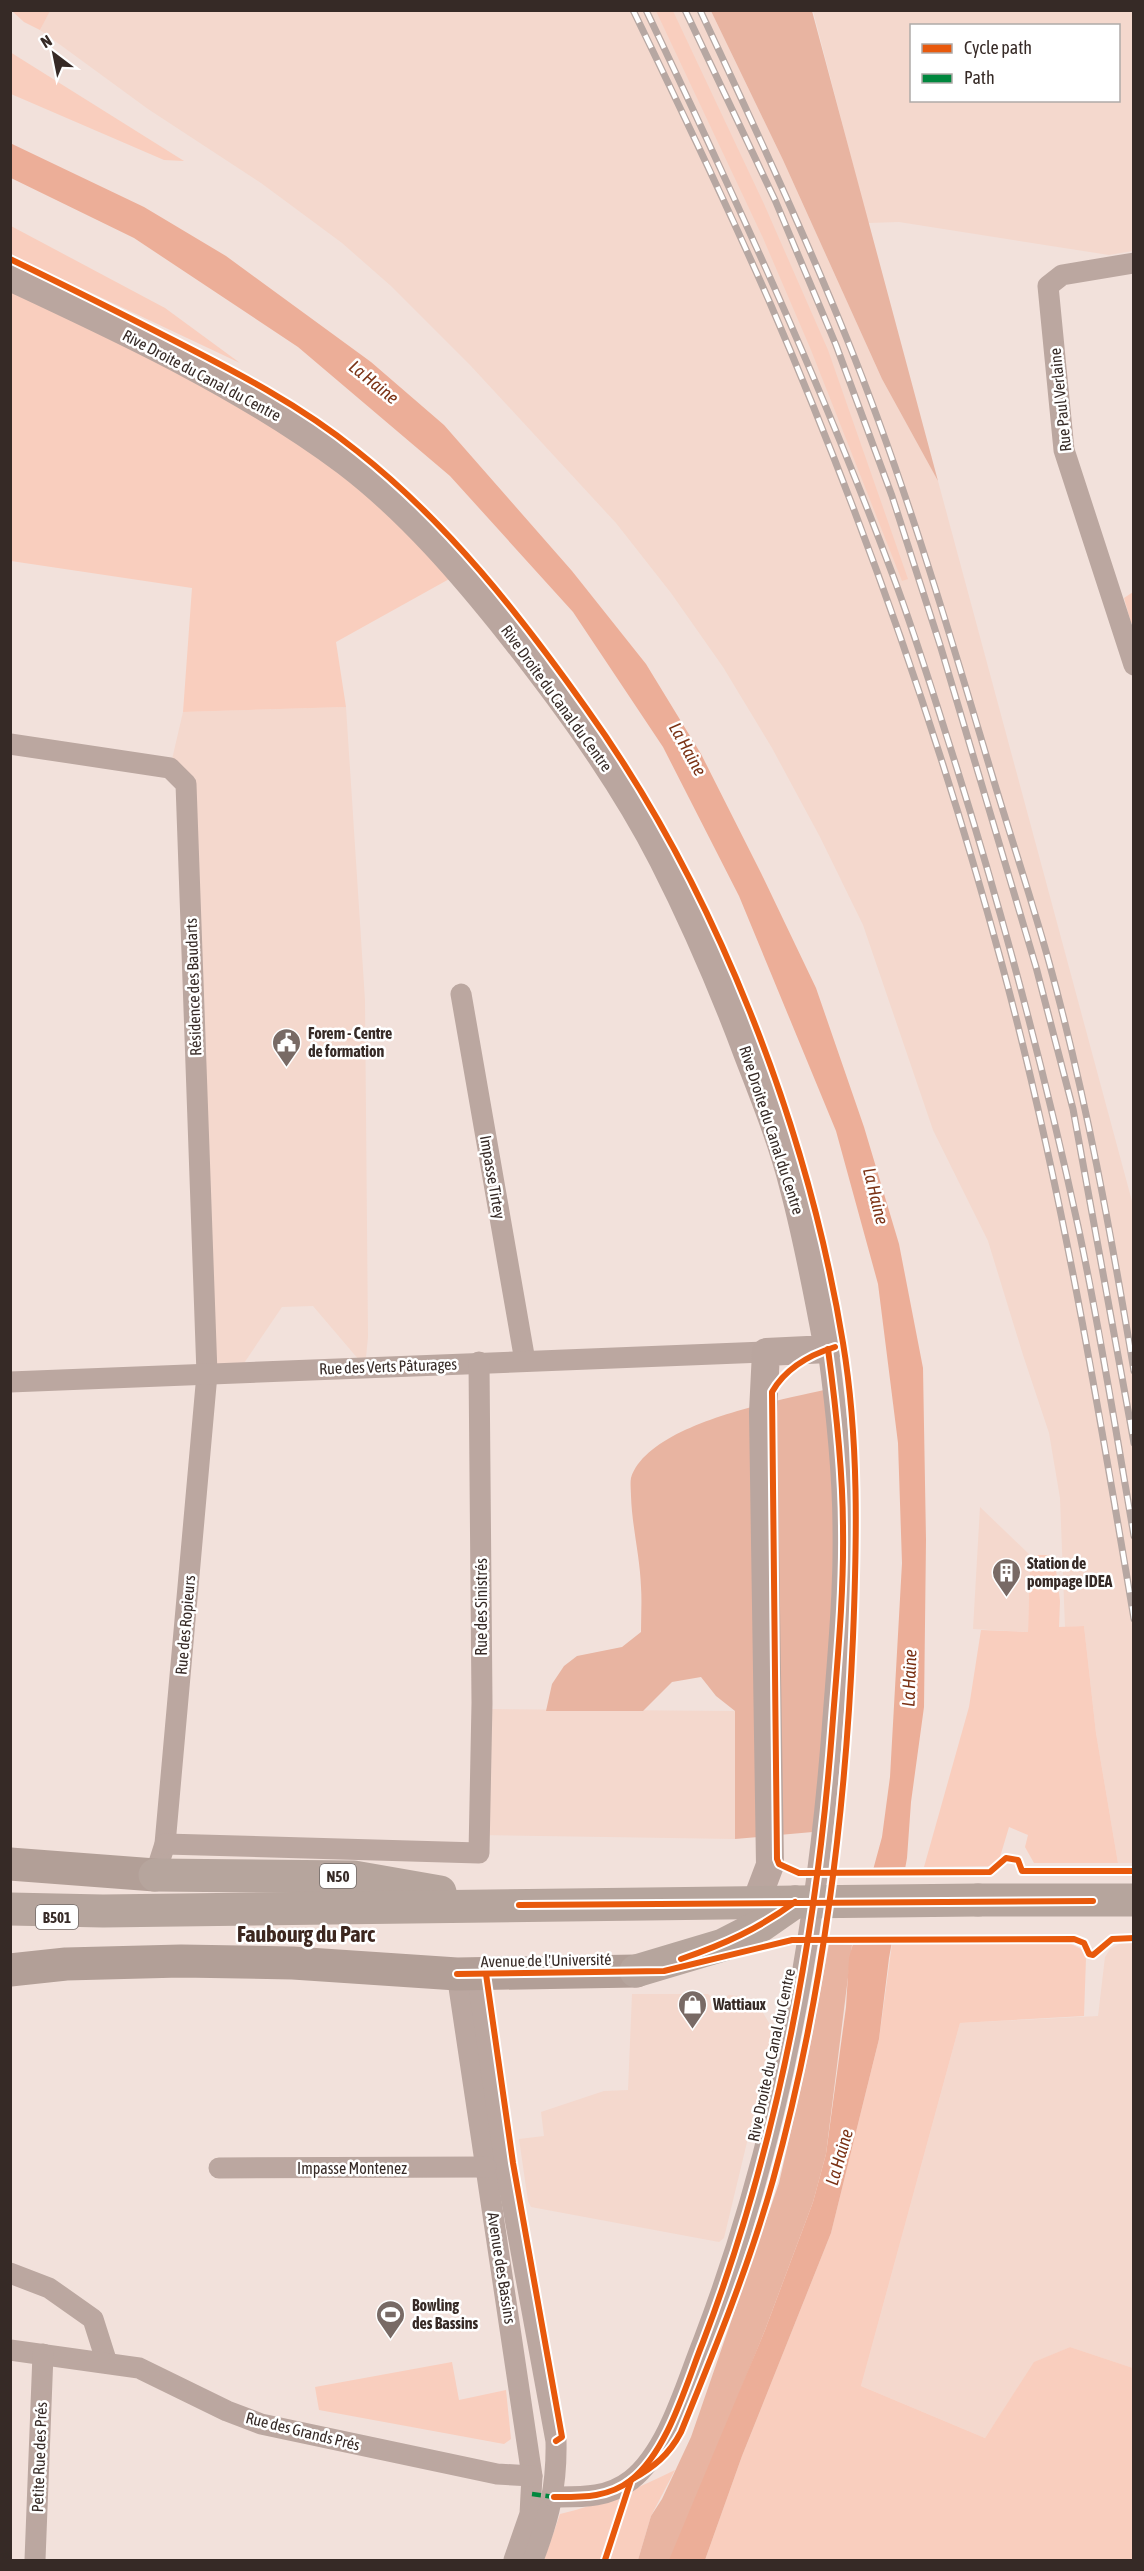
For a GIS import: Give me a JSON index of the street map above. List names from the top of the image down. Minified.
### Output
{"streets":{"highway":["N50","B501"],"main road":["Avenue de l'Université"],"street":["Rive Droite du Canal du Centre","Rue Paul Verlaine","Résidence des Baudarts","Impasse Tirtey","Rue des Verts Pâturages","Rue des Sinistrés","Rue des Ropieurs","Impasse Montenez","Avenue des Bassins","Rue des Grands Prés","Petite Rue des Prés"]},"crossings":[["Résidence des Baudarts","Rue des Verts Pâturages"],["Résidence des Baudarts","Rue des Ropieurs"],["Impasse Tirtey","Rue des Verts Pâturages"],["Rue des Verts Pâturages","Rue des Sinistrés"],["Rue des Verts Pâturages","Rue des Ropieurs"],["Rue des Sinistrés","Rue des Ropieurs"],["Rue des Ropieurs","N50"],["N50","B501"],["Avenue de l'Université","Avenue des Bassins"],["Impasse Montenez","Avenue des Bassins"],["Avenue des Bassins","Rue des Grands Prés"],["Rue des Grands Prés","Petite Rue des Prés"]],"districts":["Faubourg du Parc"],"water":["La Haine"],"places":{"public building":["Forem - Centre de formation"],"building":["Station de pompage IDEA"],"shop":["Wattiaux"],"sports":["Bowling des Bassins"]},"legend":["Cycle path","Path"],"north":"top left"}
